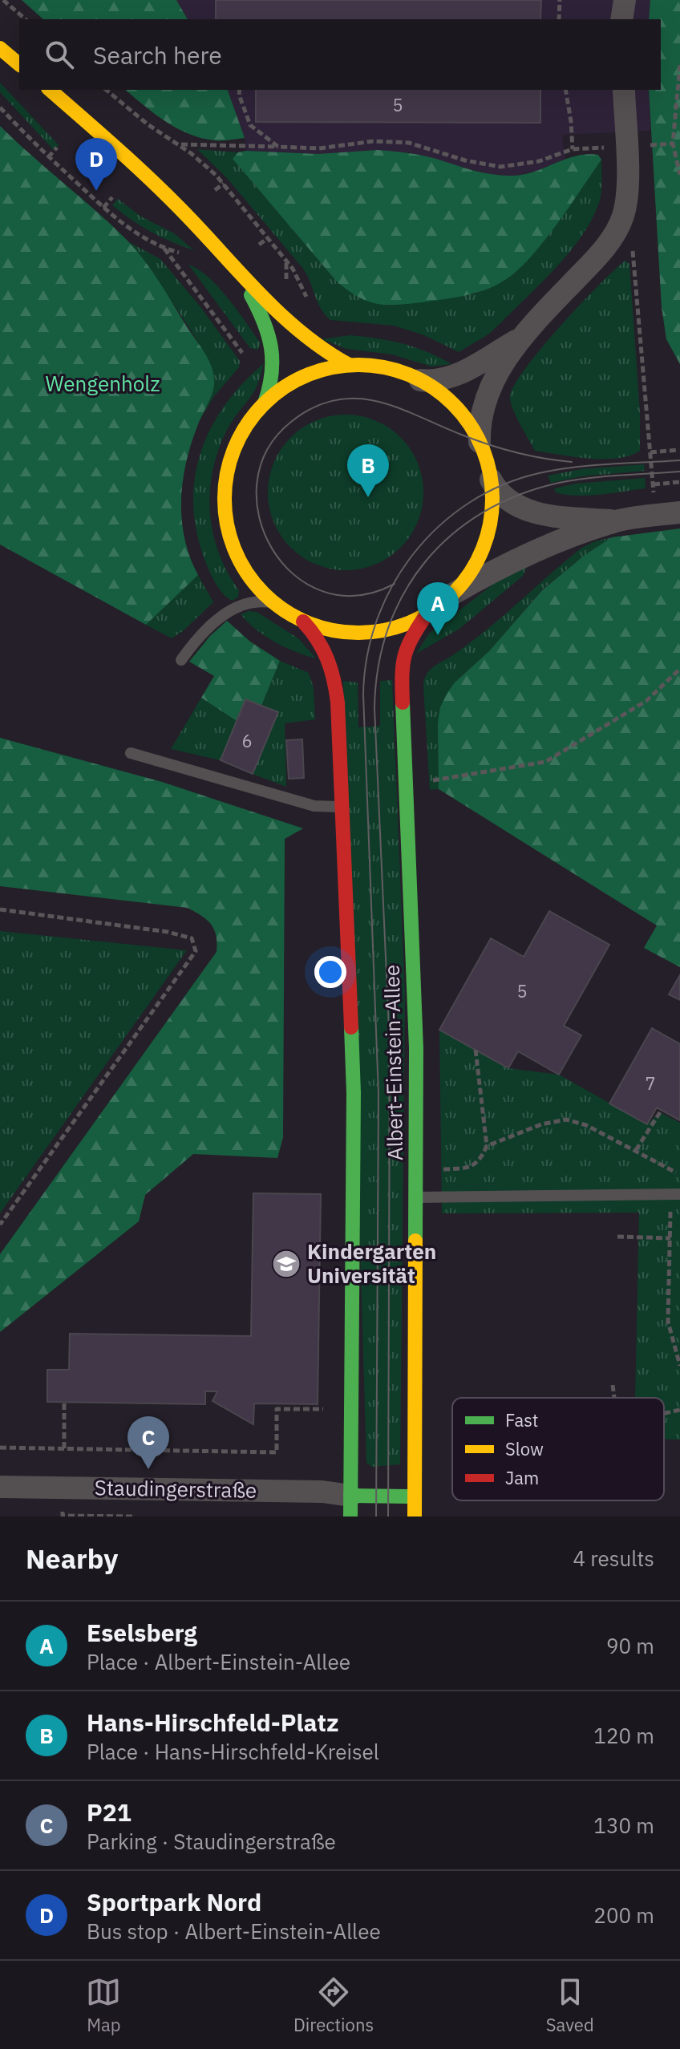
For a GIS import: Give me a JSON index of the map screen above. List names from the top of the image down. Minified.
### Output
{"streets":{"street":["Albert-Einstein-Allee","Staudingerstraße"]},"crossings":[["Albert-Einstein-Allee","Staudingerstraße"]],"parks":["Wengenholz"],"places":{"school or university":["Kindergarten Universität"]},"house_numbers":["5","6","5","7"],"legend":["Fast","Slow","Jam"],"page":{"search":"Search here","pins":["D","B","A","C"],"heading":["Nearby","4 results"],"list":[{"mark":"A","name":"Eselsberg","note":"Place · Albert-Einstein-Allee","value":"90 m"},{"mark":"B","name":"Hans-Hirschfeld-Platz","note":"Place · Hans-Hirschfeld-Kreisel","value":"120 m"},{"mark":"C","name":"P21","note":"Parking · Staudingerstraße","value":"130 m"},{"mark":"D","name":"Sportpark Nord","note":"Bus stop · Albert-Einstein-Allee","value":"200 m"}],"nav":["Map","Directions","Saved"]}}
